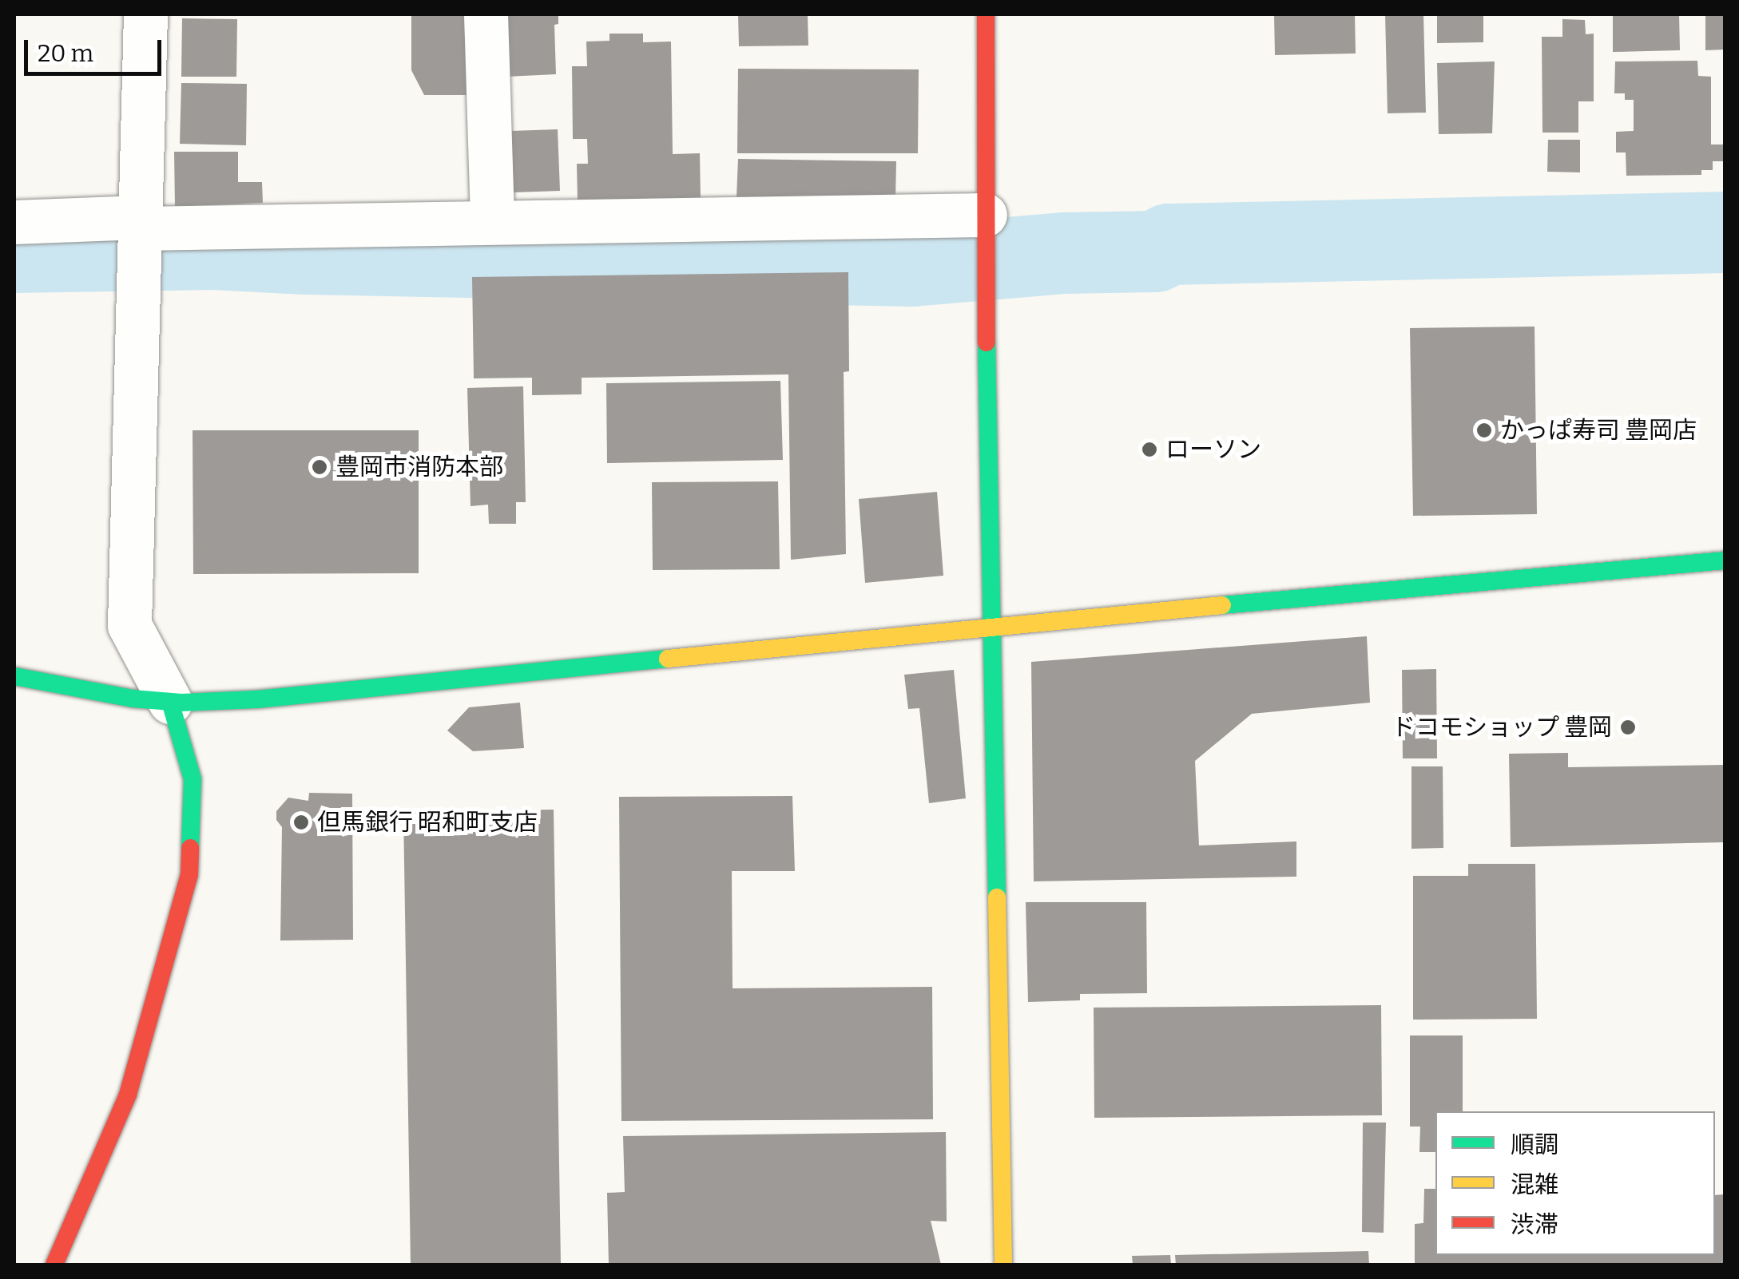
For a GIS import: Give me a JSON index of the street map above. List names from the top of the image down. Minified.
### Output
{"places":["かっぱ寿司 豊岡店","ローソン","豊岡市消防本部","ドコモショップ 豊岡","但馬銀行 昭和町支店"],"legend":["順調","混雑","渋滞"],"scale_bar":"20 m"}
